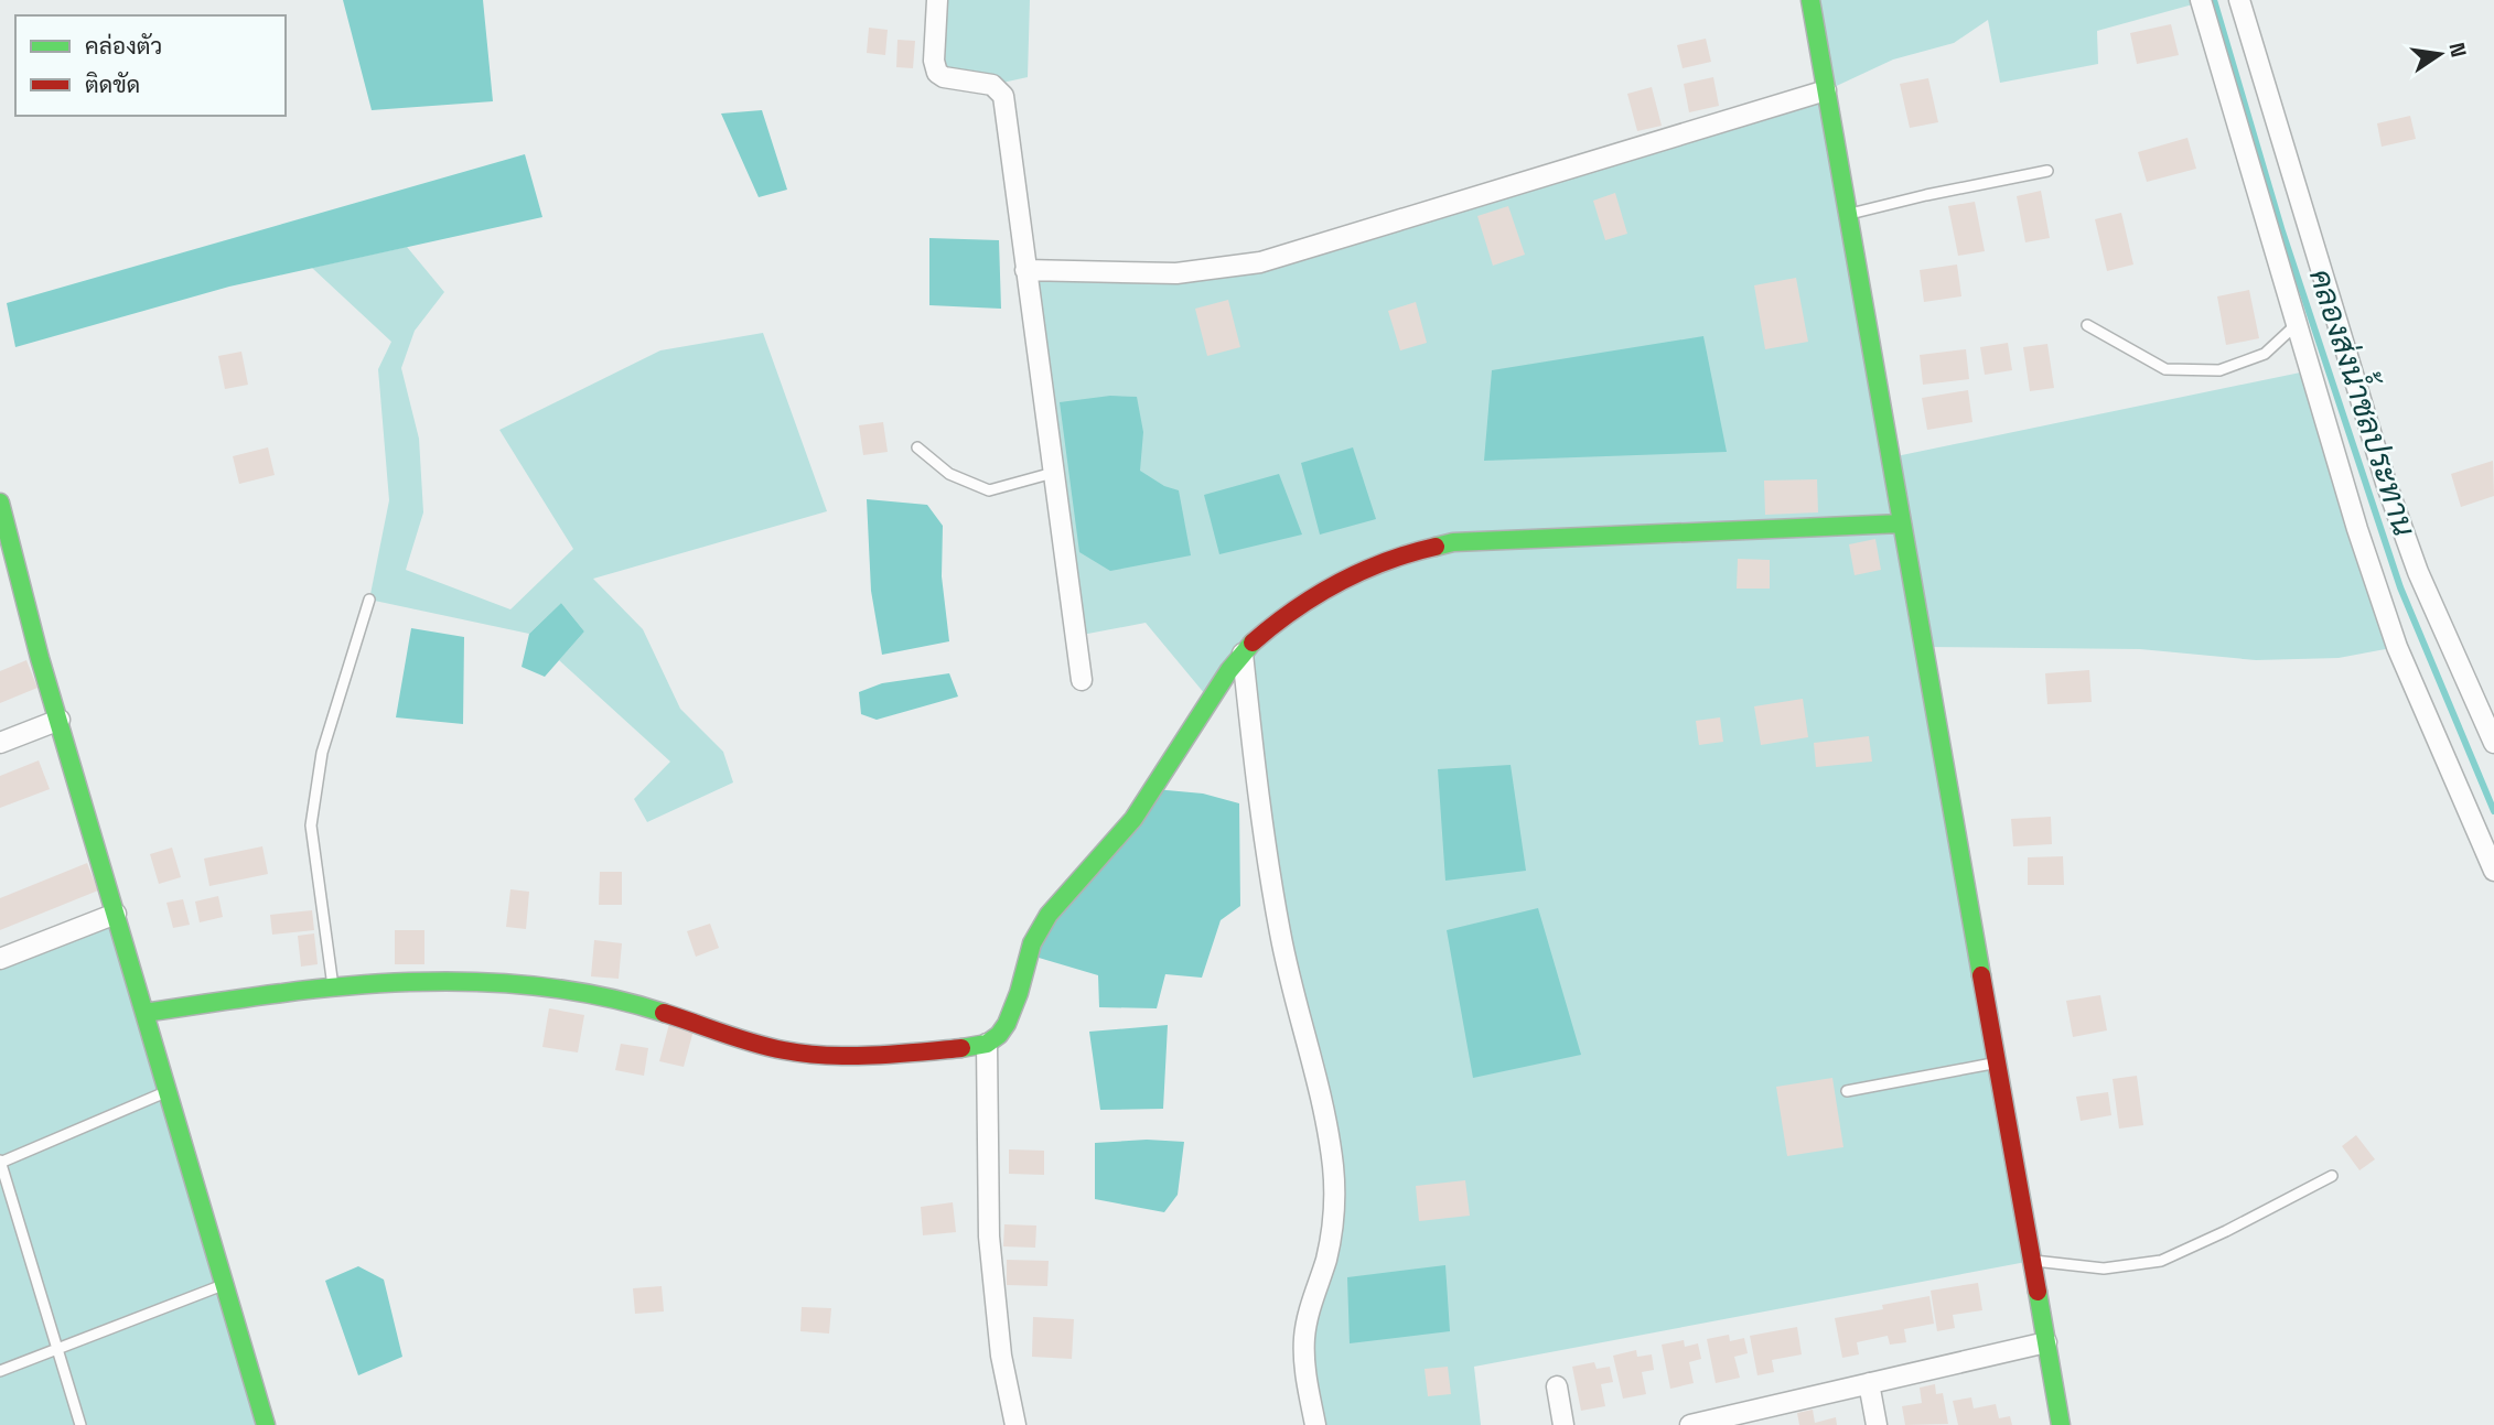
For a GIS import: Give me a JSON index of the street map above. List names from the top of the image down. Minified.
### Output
{"water":["คลองส่งน้ำชลประทาน"],"legend":["คล่องตัว","ติดขัด"],"north":"right"}
